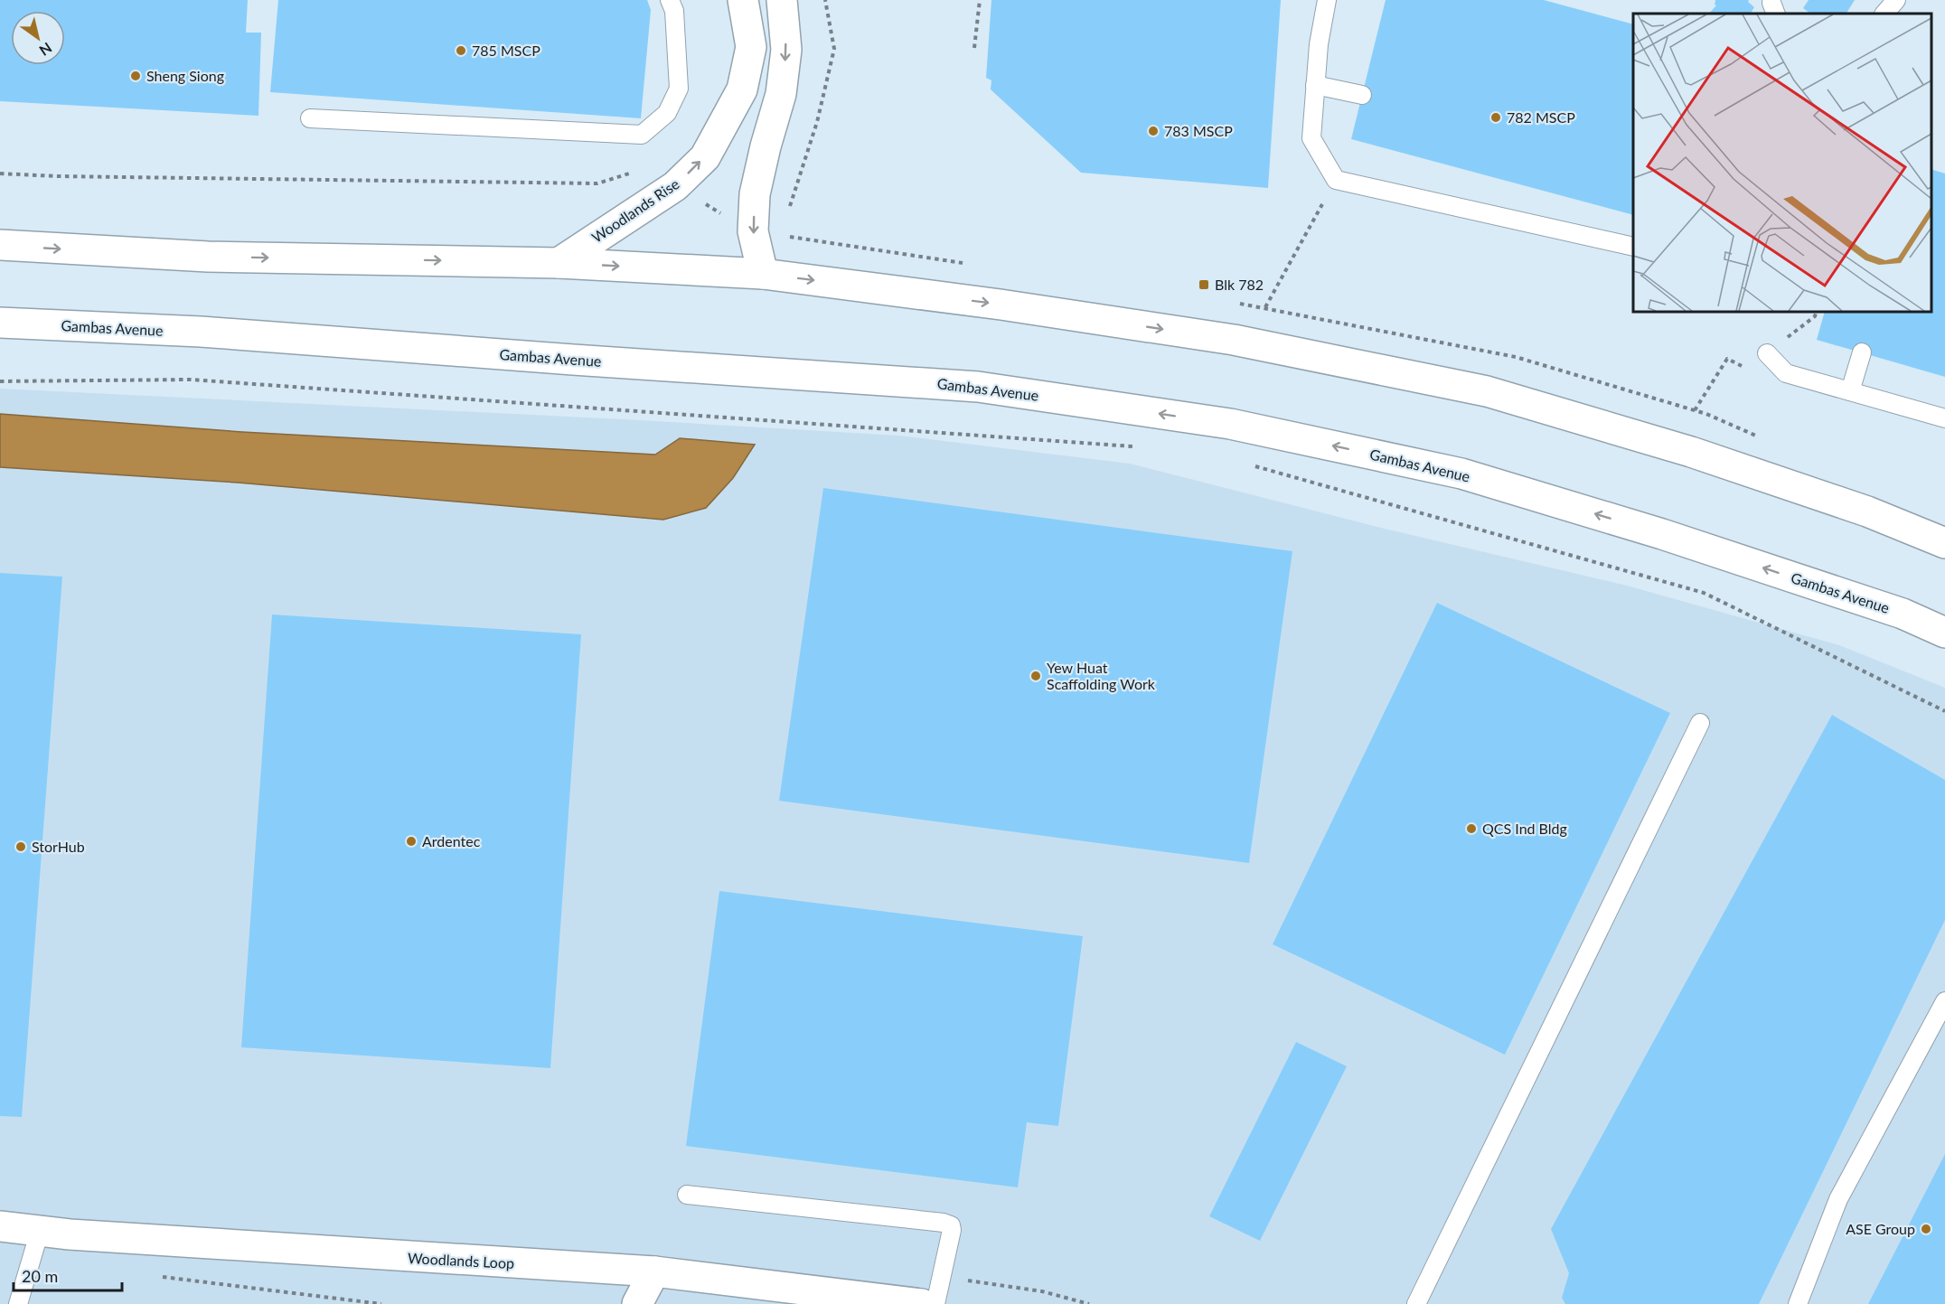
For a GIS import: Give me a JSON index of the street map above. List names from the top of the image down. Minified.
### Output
{"streets":{"main road":["Woodlands Rise","Gambas Avenue","Woodlands Loop"]},"one_way":["Woodlands Rise"],"places":{"other":["785 MSCP","Sheng Siong","782 MSCP","783 MSCP","Yew Huat Scaffolding Work","QCS Ind Bldg","Ardentec","StorHub","ASE Group"],"transit":["Blk 782"]},"scale_bar":"20 m","north":"bottom right"}
